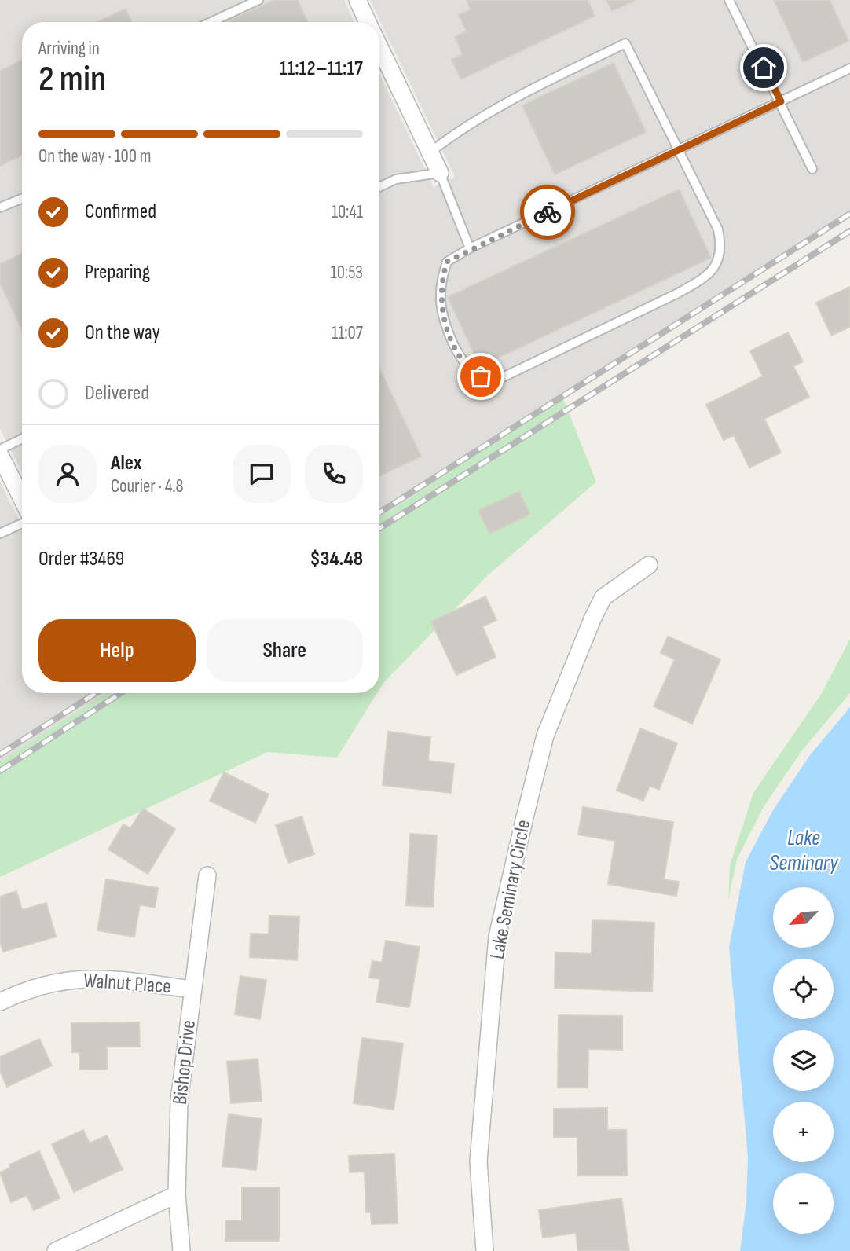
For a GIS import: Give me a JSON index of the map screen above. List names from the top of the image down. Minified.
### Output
{"streets":{"street":["Lake Seminary Circle","Walnut Place","Bishop Drive"]},"crossings":[["Walnut Place","Bishop Drive"]],"water":["Lake Seminary"],"north":"bottom left","page":{"heading":["2 min","Arriving in","11:12–11:17"],"panel":["Alex","Courier · 4.8","Order #3469","$34.48"],"bar":"On the way · 100 m","list":[["Confirmed","10:41"],["Preparing","10:53"],["On the way","11:07"],"Delivered"],"buttons":["Help","Share"],"map_buttons":["+","−"]}}
